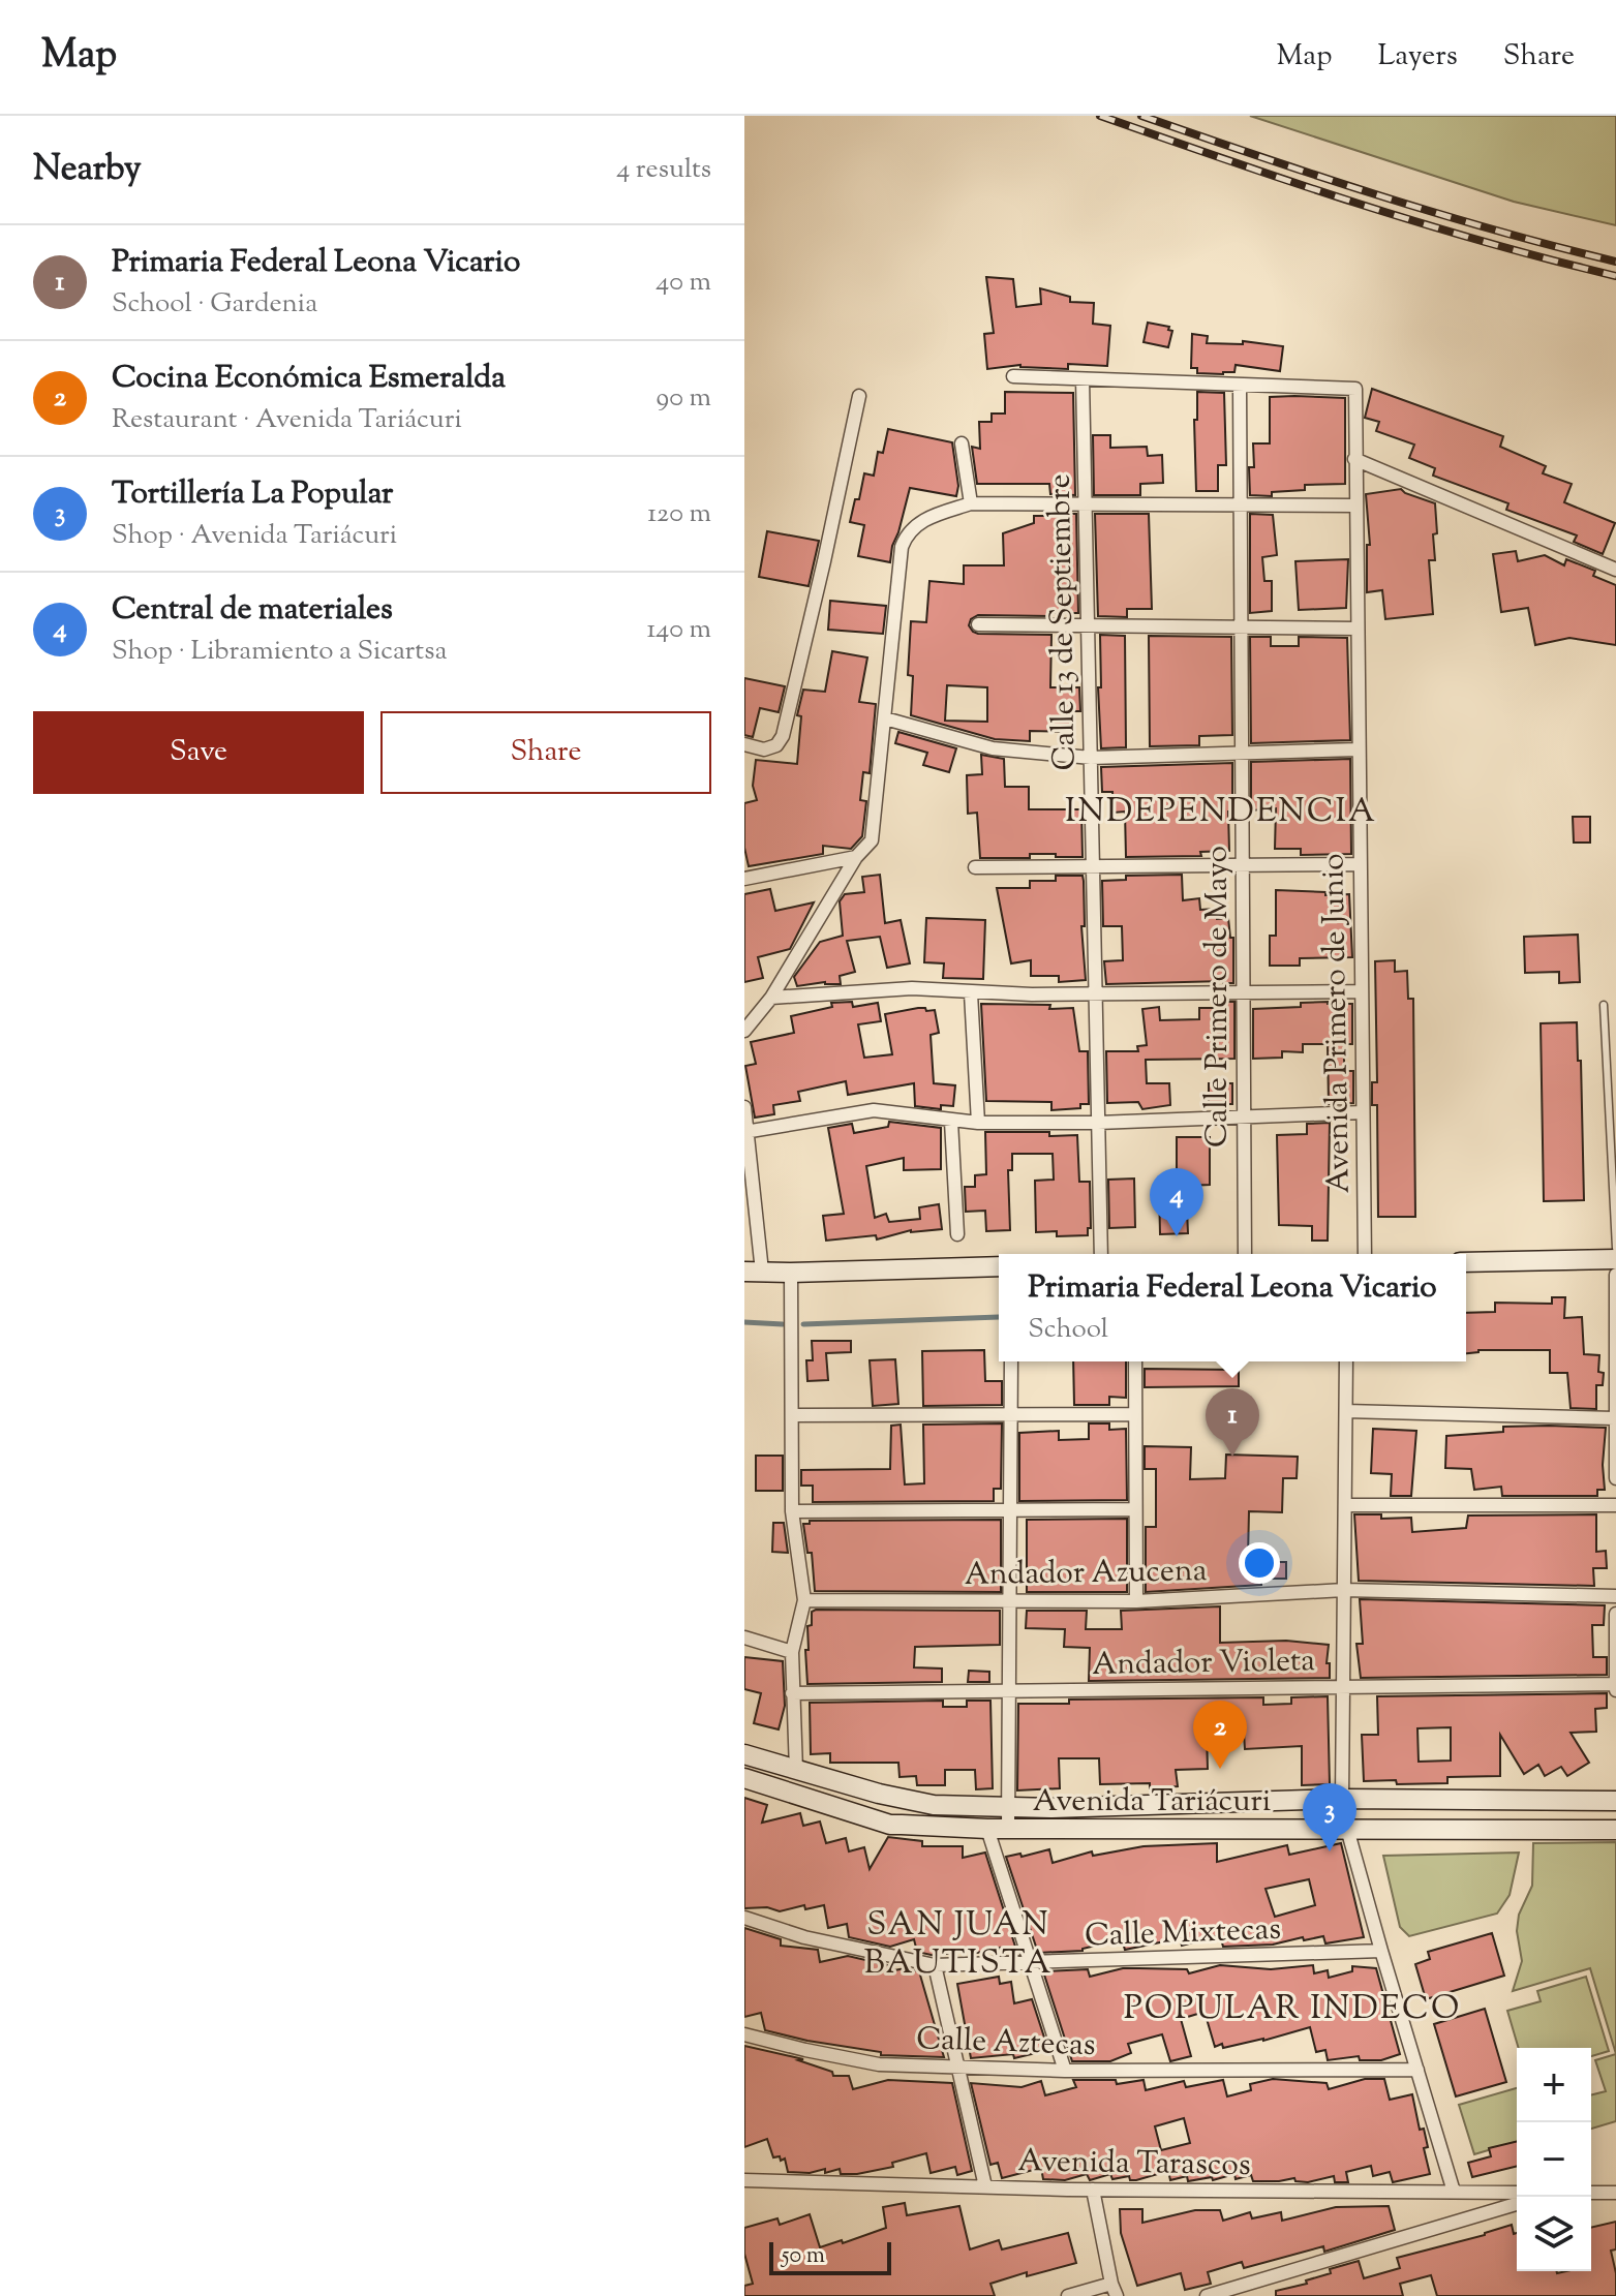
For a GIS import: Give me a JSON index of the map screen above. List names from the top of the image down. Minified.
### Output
{"streets":{"street":["Calle 13 de Septiembre","Calle Primero de Mayo","Avenida Primero de Junio","Andador Azucena","Andador Violeta","Avenida Tariácuri","Calle Mixtecas","Calle Aztecas","Avenida Tarascos"]},"crossings":[["Calle Primero de Mayo","Avenida Primero de Junio"]],"districts":["INDEPENDENCIA","SAN JUAN BAUTISTA","POPULAR INDECO"],"scale_bar":"50 m","page":{"header":"Map","nav":["Map","Layers","Share"],"heading":["Nearby","4 results"],"list":[{"mark":"1","name":"Primaria Federal Leona Vicario","note":"School · Gardenia","value":"40 m"},{"mark":"2","name":"Cocina Económica Esmeralda","note":"Restaurant · Avenida Tariácuri","value":"90 m"},{"mark":"3","name":"Tortillería La Popular","note":"Shop · Avenida Tariácuri","value":"120 m"},{"mark":"4","name":"Central de materiales","note":"Shop · Libramiento a Sicartsa","value":"140 m"}],"buttons":["Save","Share"],"pins":["4","1","2","3"],"popup":["Primaria Federal Leona Vicario","School"],"map_buttons":["+","−"],"scale":"50 m"}}
